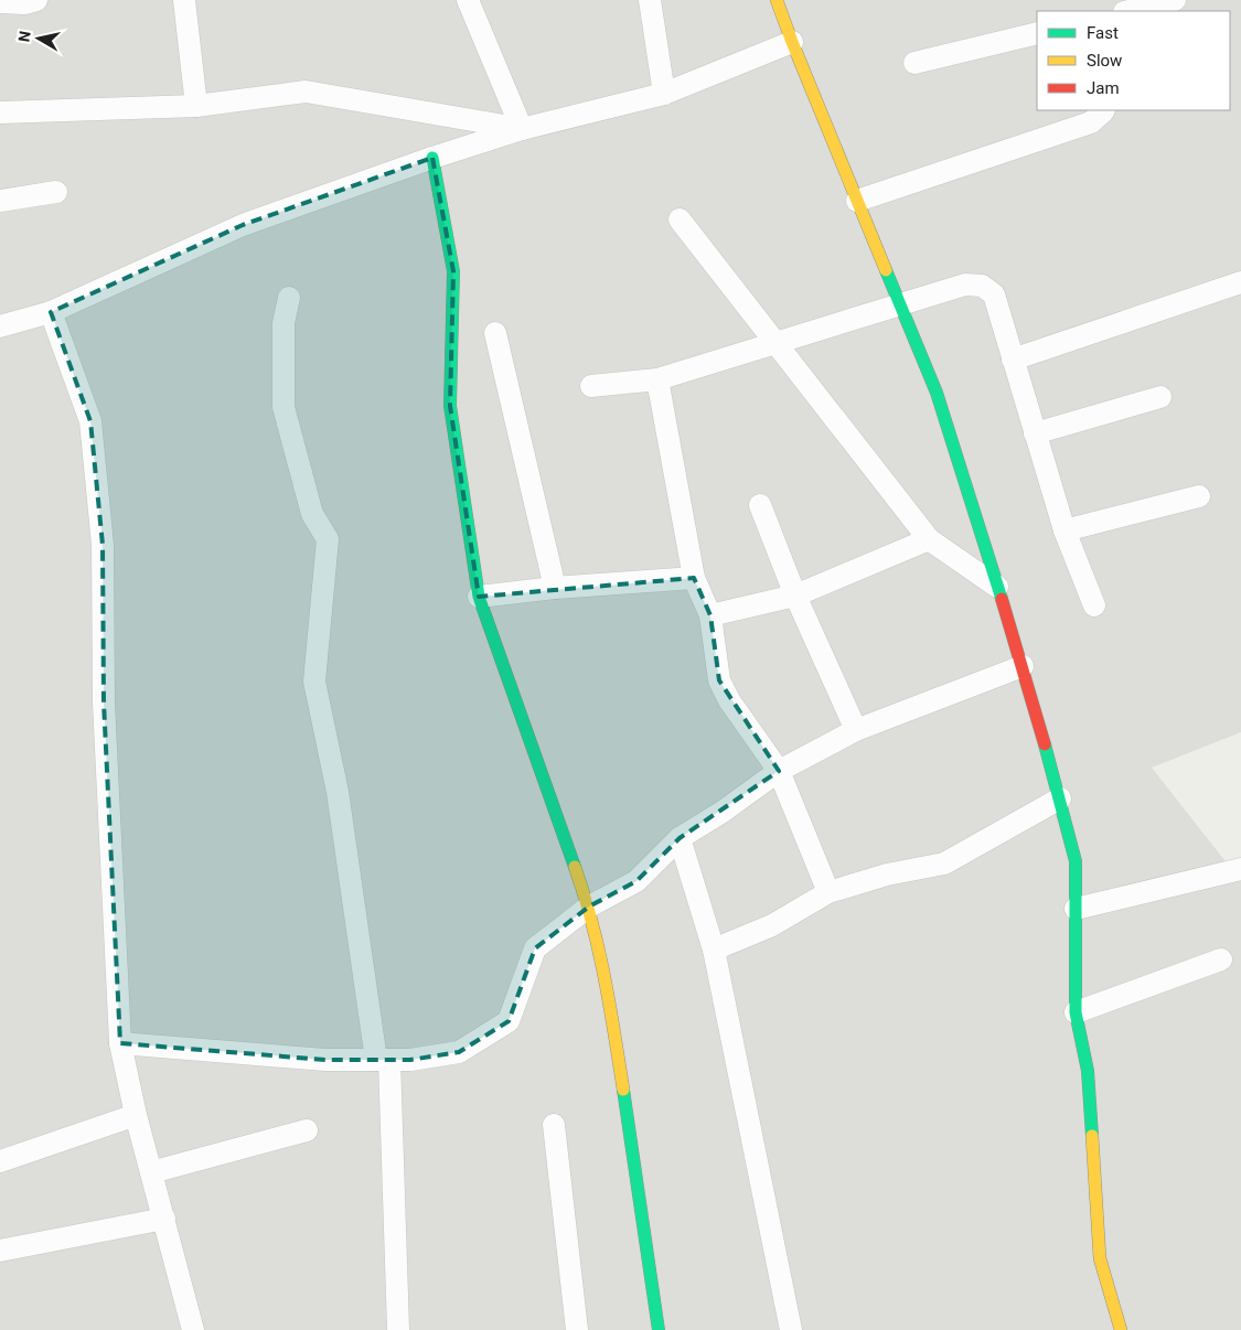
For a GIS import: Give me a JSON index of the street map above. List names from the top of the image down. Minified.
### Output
{"legend":["Fast","Slow","Jam"],"north":"left"}
